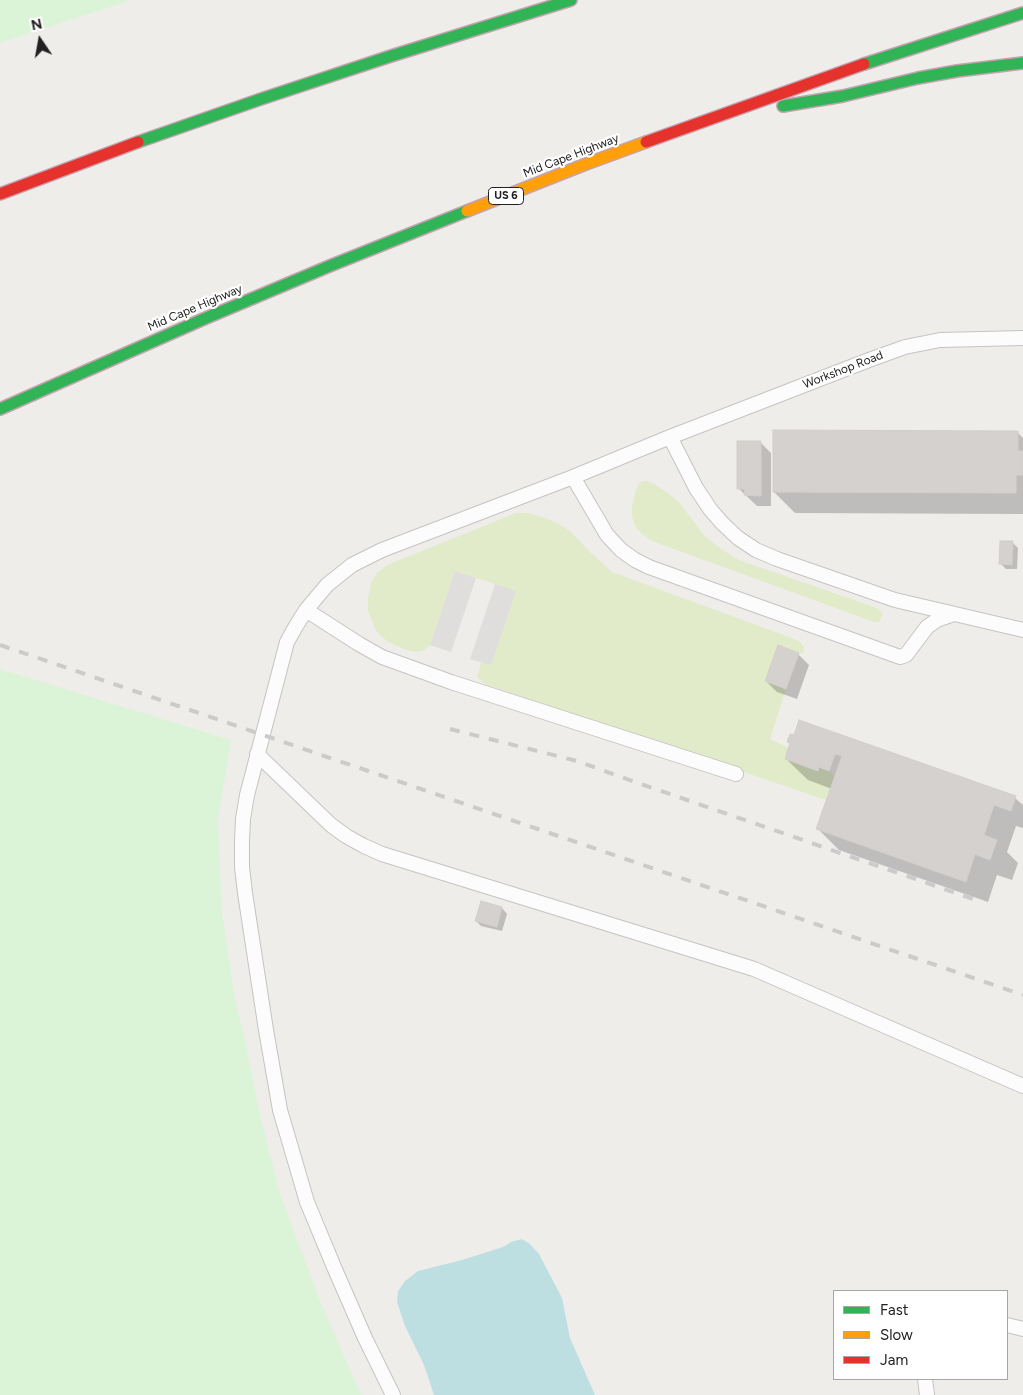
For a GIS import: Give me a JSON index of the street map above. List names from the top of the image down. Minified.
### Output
{"streets":{"highway":["Mid Cape Highway","US 6"],"lane":["Workshop Road"]},"legend":["Fast","Slow","Jam"],"north":"top"}
